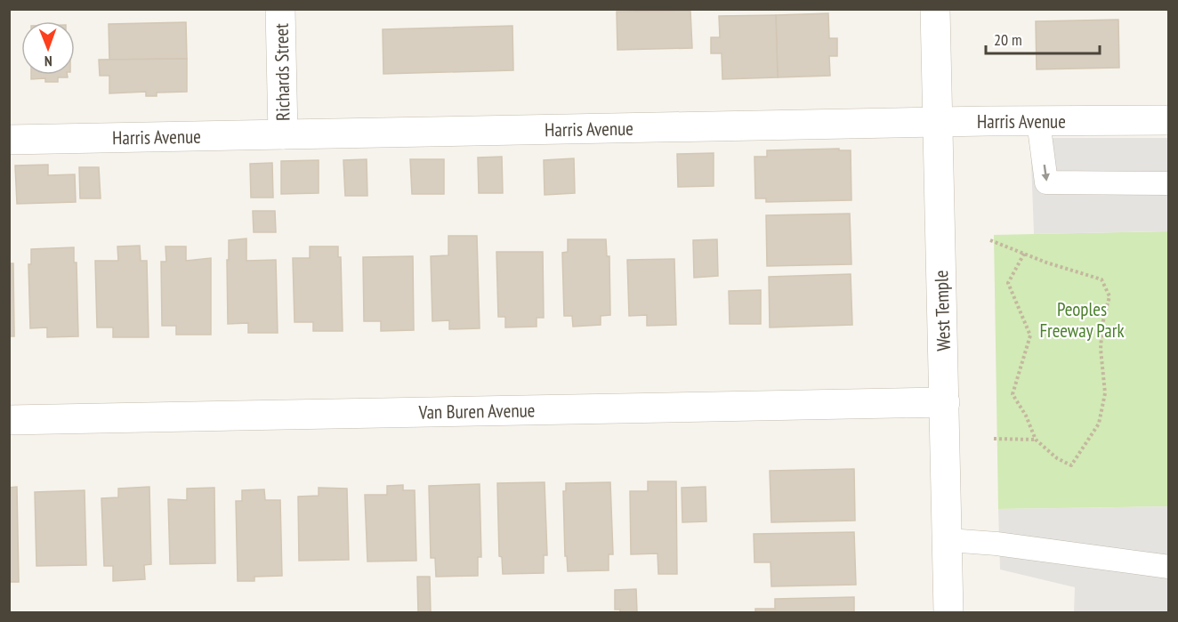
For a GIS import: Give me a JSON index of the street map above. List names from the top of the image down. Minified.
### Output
{"streets":{"street":["Richards Street","Harris Avenue","West Temple","Van Buren Avenue"]},"crossings":[["Richards Street","Harris Avenue"],["Harris Avenue","West Temple"],["West Temple","Van Buren Avenue"]],"parks":["Peoples Freeway Park"],"scale_bar":"20 m","north":"bottom"}
